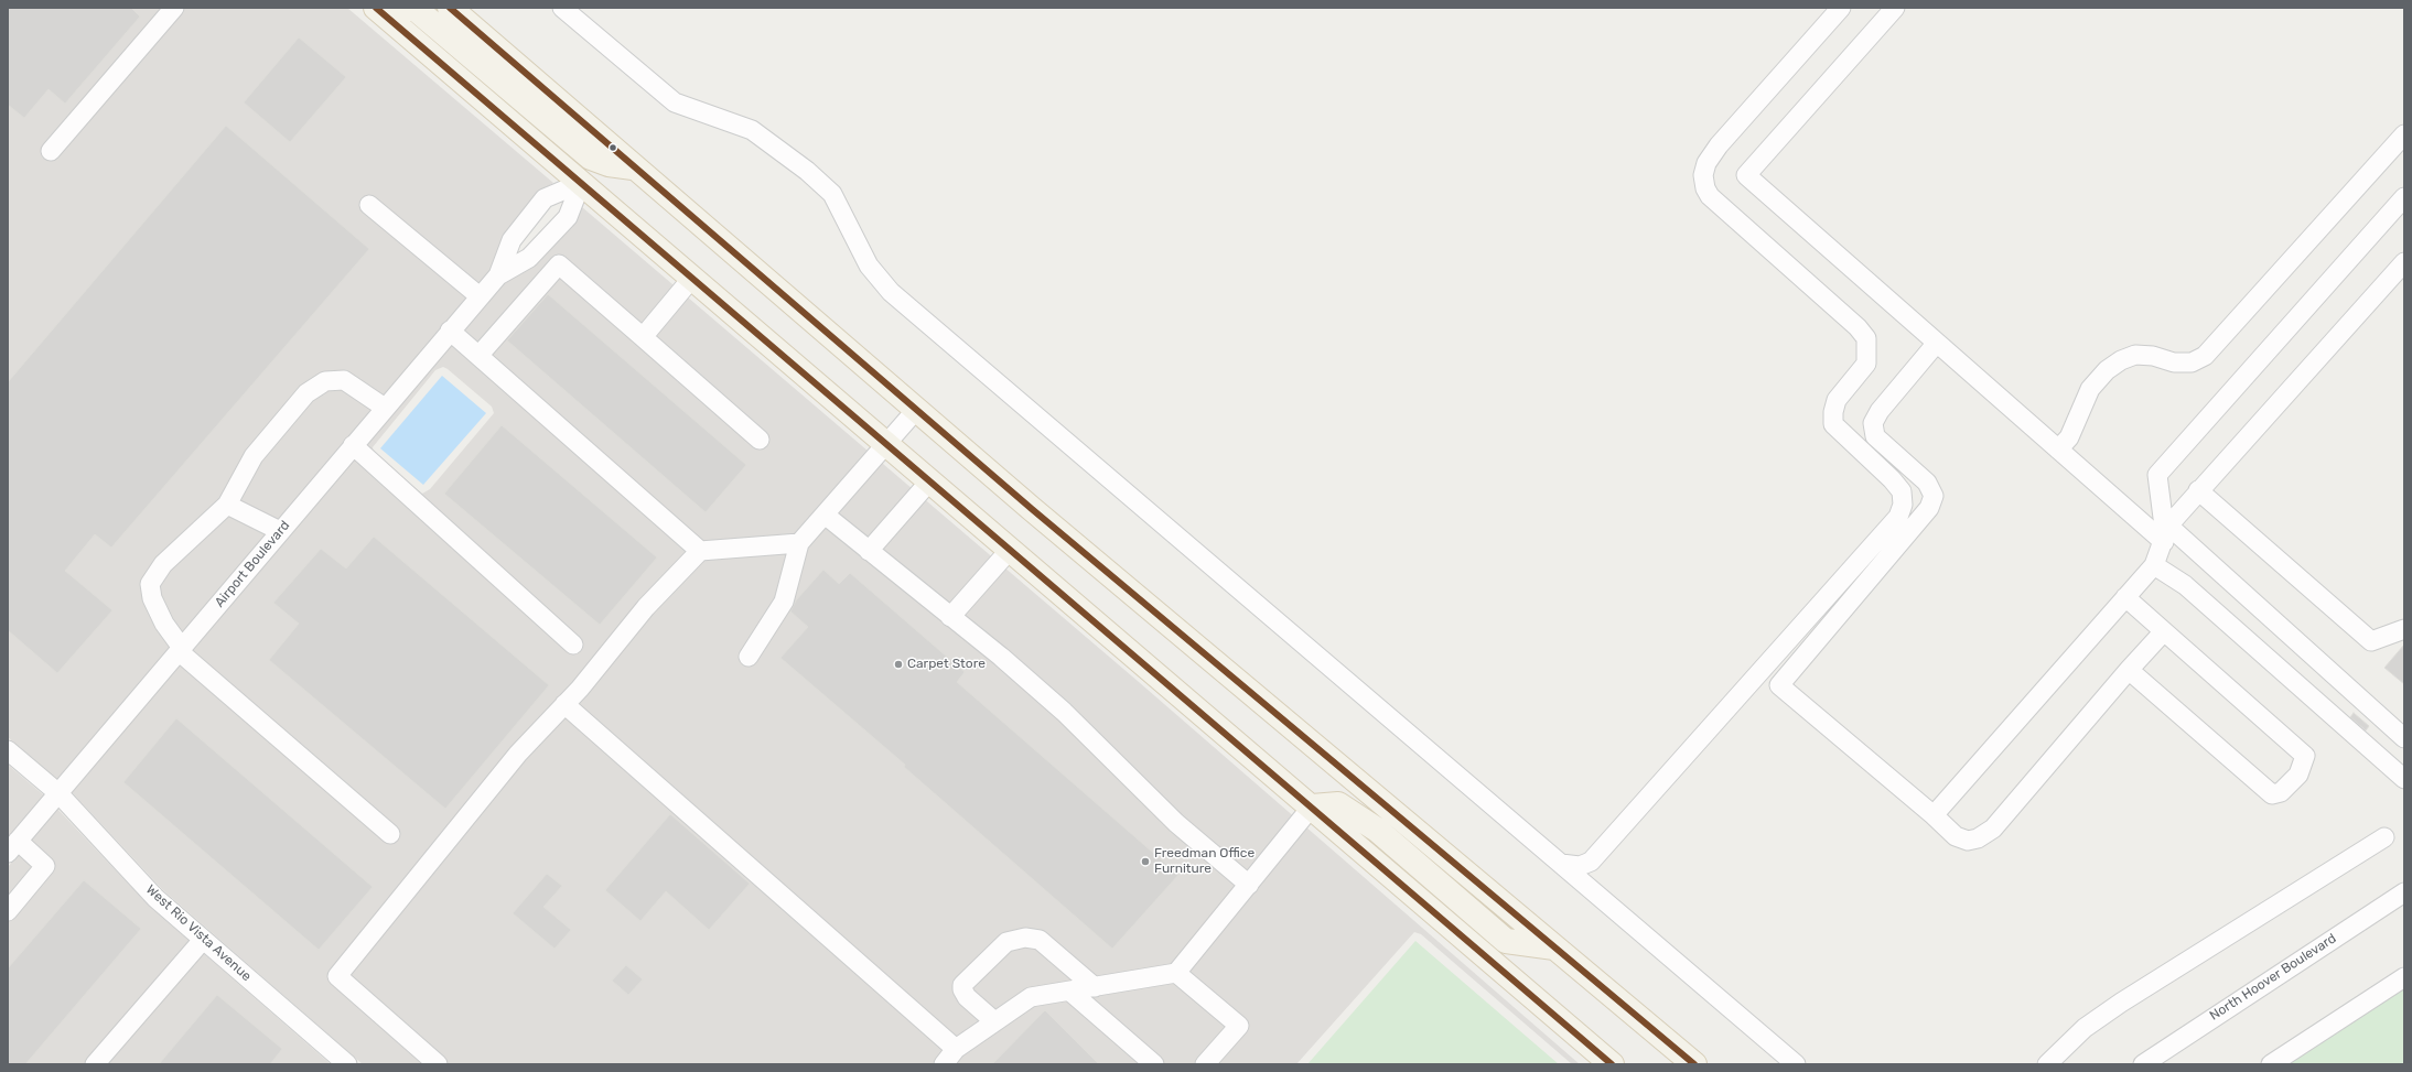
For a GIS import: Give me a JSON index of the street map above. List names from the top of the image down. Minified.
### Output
{"streets":{"street":["Airport Boulevard","West Rio Vista Avenue","North Hoover Boulevard"]},"crossings":[["Airport Boulevard","West Rio Vista Avenue"]],"places":["Carpet Store","Freedman Office Furniture"]}
